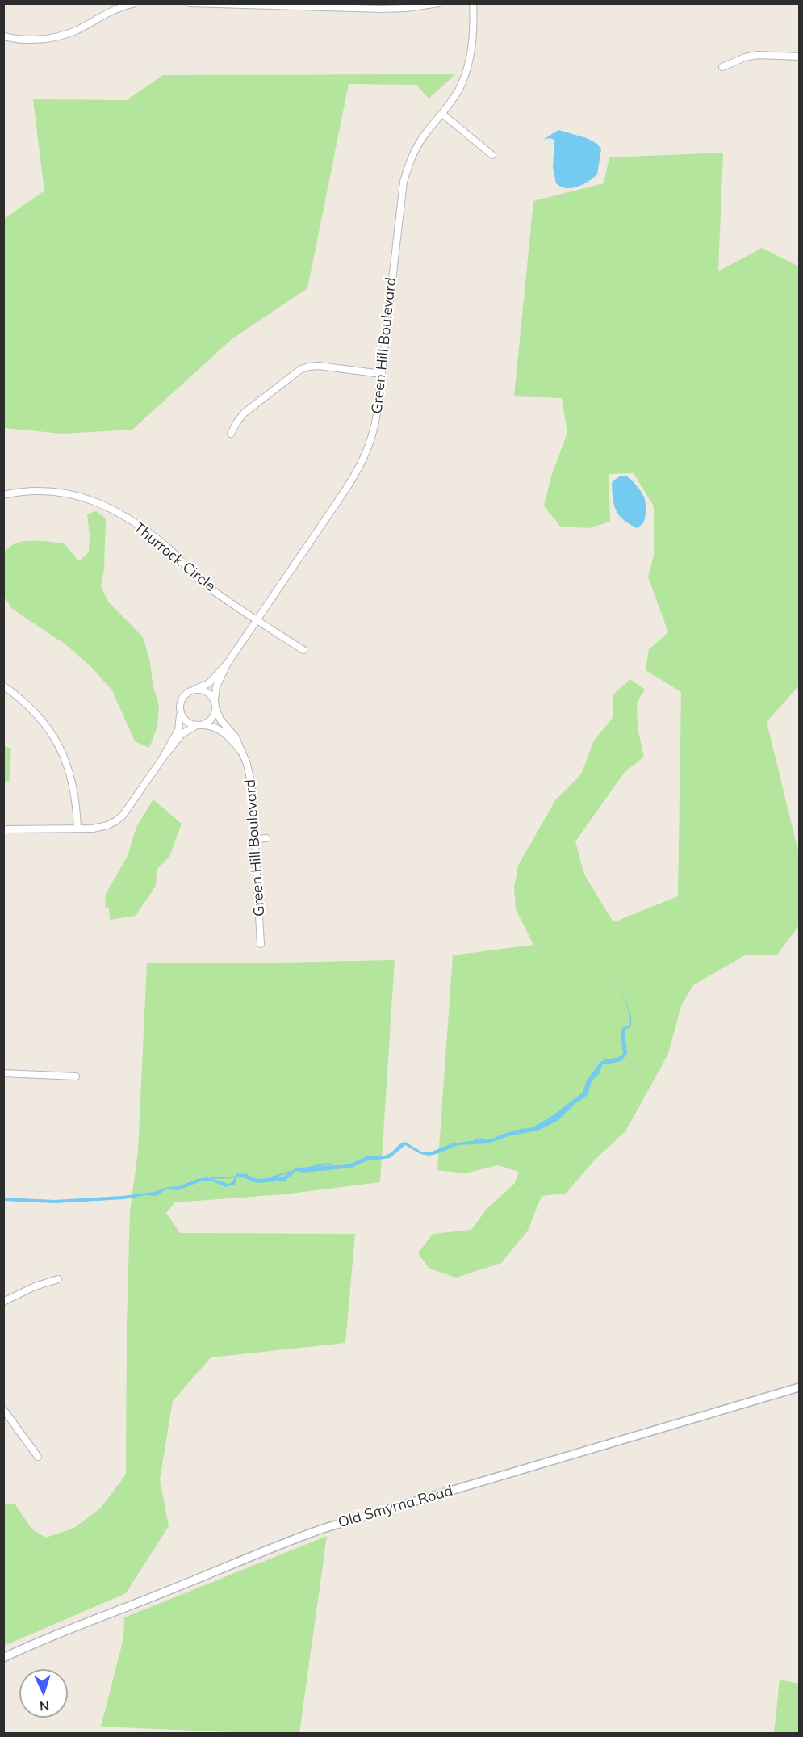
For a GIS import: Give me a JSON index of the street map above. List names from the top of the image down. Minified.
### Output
{"streets":{"street":["Green Hill Boulevard","Thurrock Circle","Old Smyrna Road"]},"crossings":[["Green Hill Boulevard","Thurrock Circle"]],"north":"bottom"}
